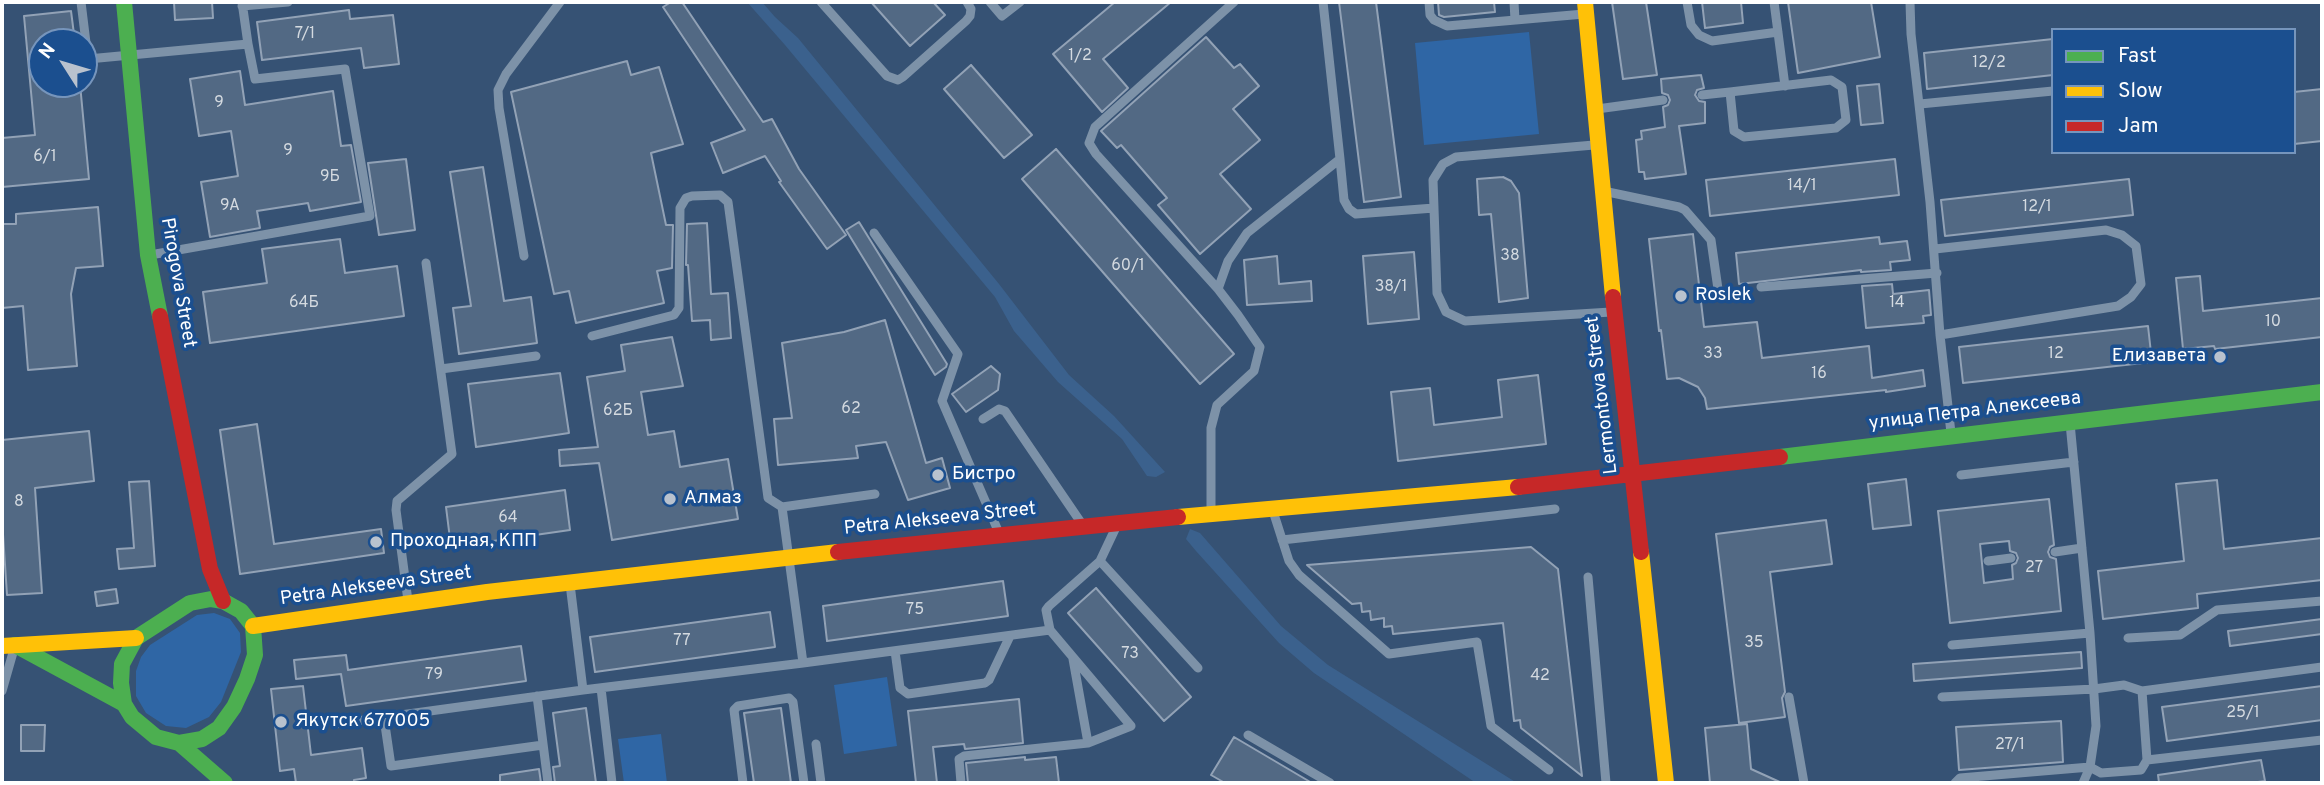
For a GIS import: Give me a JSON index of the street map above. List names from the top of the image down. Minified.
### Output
{"streets":{"street":["Pirogova Street","Lermontova Street","улица Петра Алексеева","Petra Alekseeva Street"]},"crossings":[["Pirogova Street","Petra Alekseeva Street"],["Lermontova Street","улица Петра Алексеева"],["Lermontova Street","Petra Alekseeva Street"],["улица Петра Алексеева","Petra Alekseeva Street"]],"places":["Roslek","Елизавета","Бистро","Алмаз","Проходная, КПП","Якутск 677005"],"house_numbers":["7/1","1/2","12/2","9","9","6/1","9Б","14/1","9А","12/1","38","60/1","38/1","64Б","14","10","33","12","16","62","62Б","8","64","27","75","77","35","73","79","42","25/1","27/1"],"legend":["Fast","Slow","Jam"],"north":"top left"}
